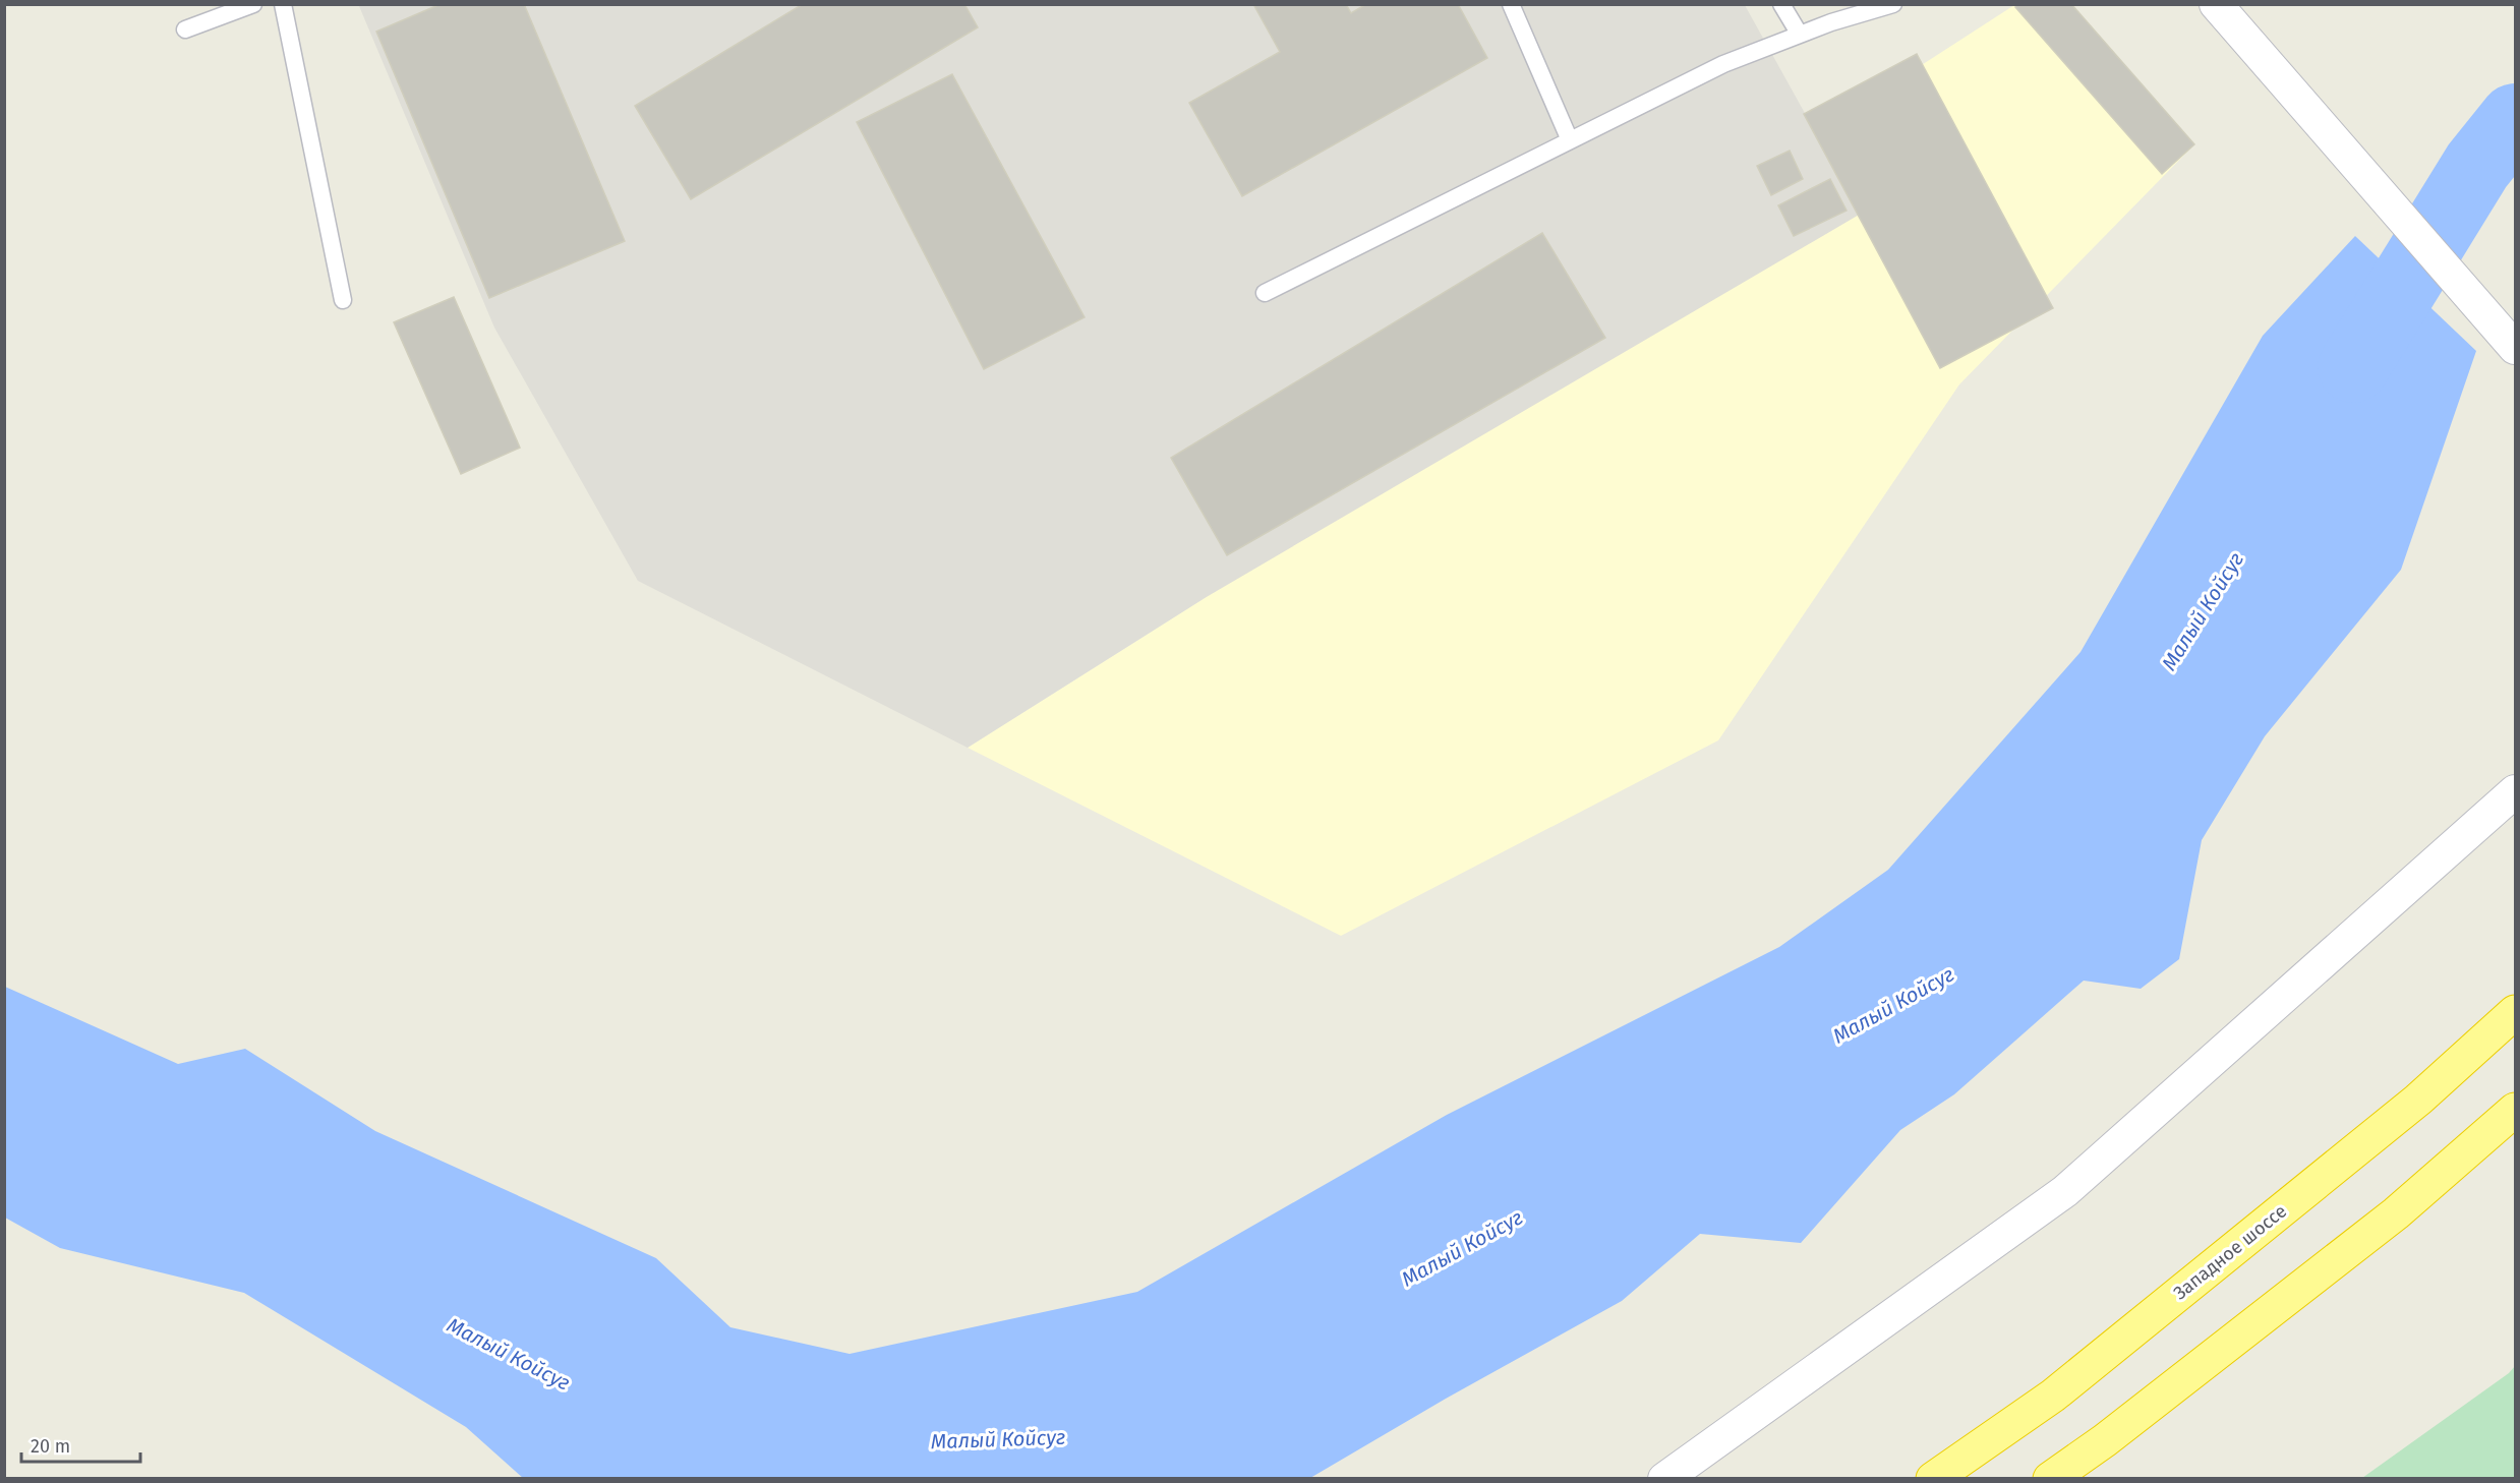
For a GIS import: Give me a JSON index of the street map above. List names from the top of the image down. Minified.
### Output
{"streets":{"highway":["Западное шоссе"]},"water":["Малый Койсуг"],"scale_bar":"20 m"}
